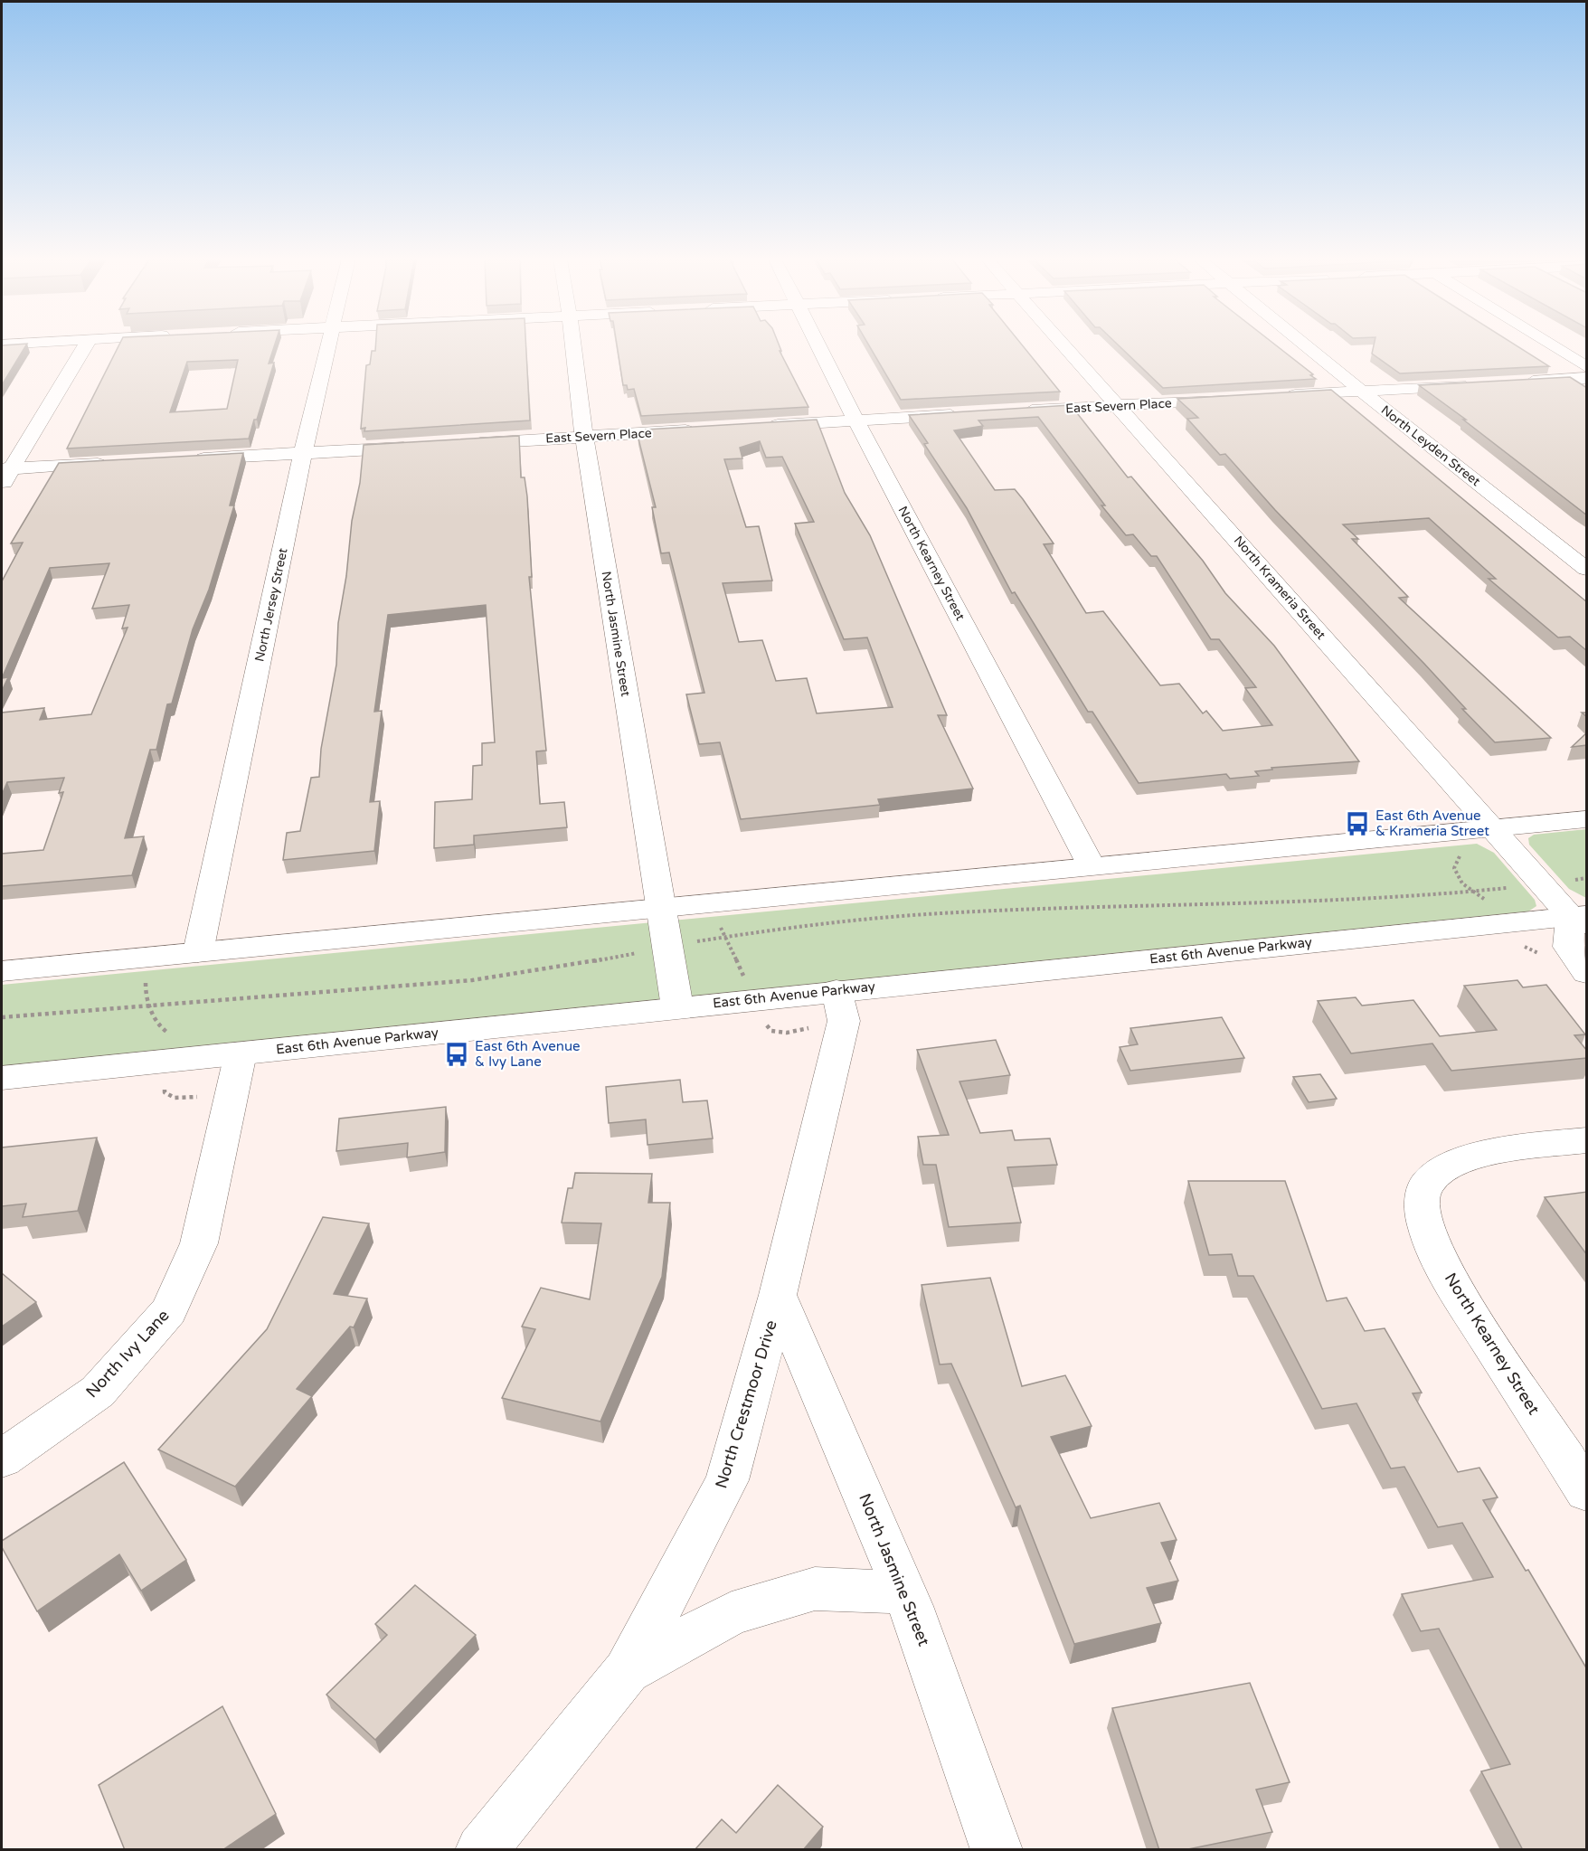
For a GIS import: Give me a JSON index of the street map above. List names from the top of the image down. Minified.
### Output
{"streets":{"street":["East Severn Place","North Leyden Street","North Kearney Street","North Krameria Street","North Jersey Street","North Jasmine Street","East 6th Avenue Parkway","North Ivy Lane","North Crestmoor Drive"]},"crossings":[["East Severn Place","North Krameria Street"],["East Severn Place","North Jasmine Street"],["North Krameria Street","East 6th Avenue Parkway"],["North Jasmine Street","East 6th Avenue Parkway"],["North Jasmine Street","North Crestmoor Drive"],["East 6th Avenue Parkway","North Ivy Lane"],["East 6th Avenue Parkway","North Crestmoor Drive"]],"places":{"bus stop":["East 6th Avenue & Krameria Street","East 6th Avenue & Ivy Lane"]}}
